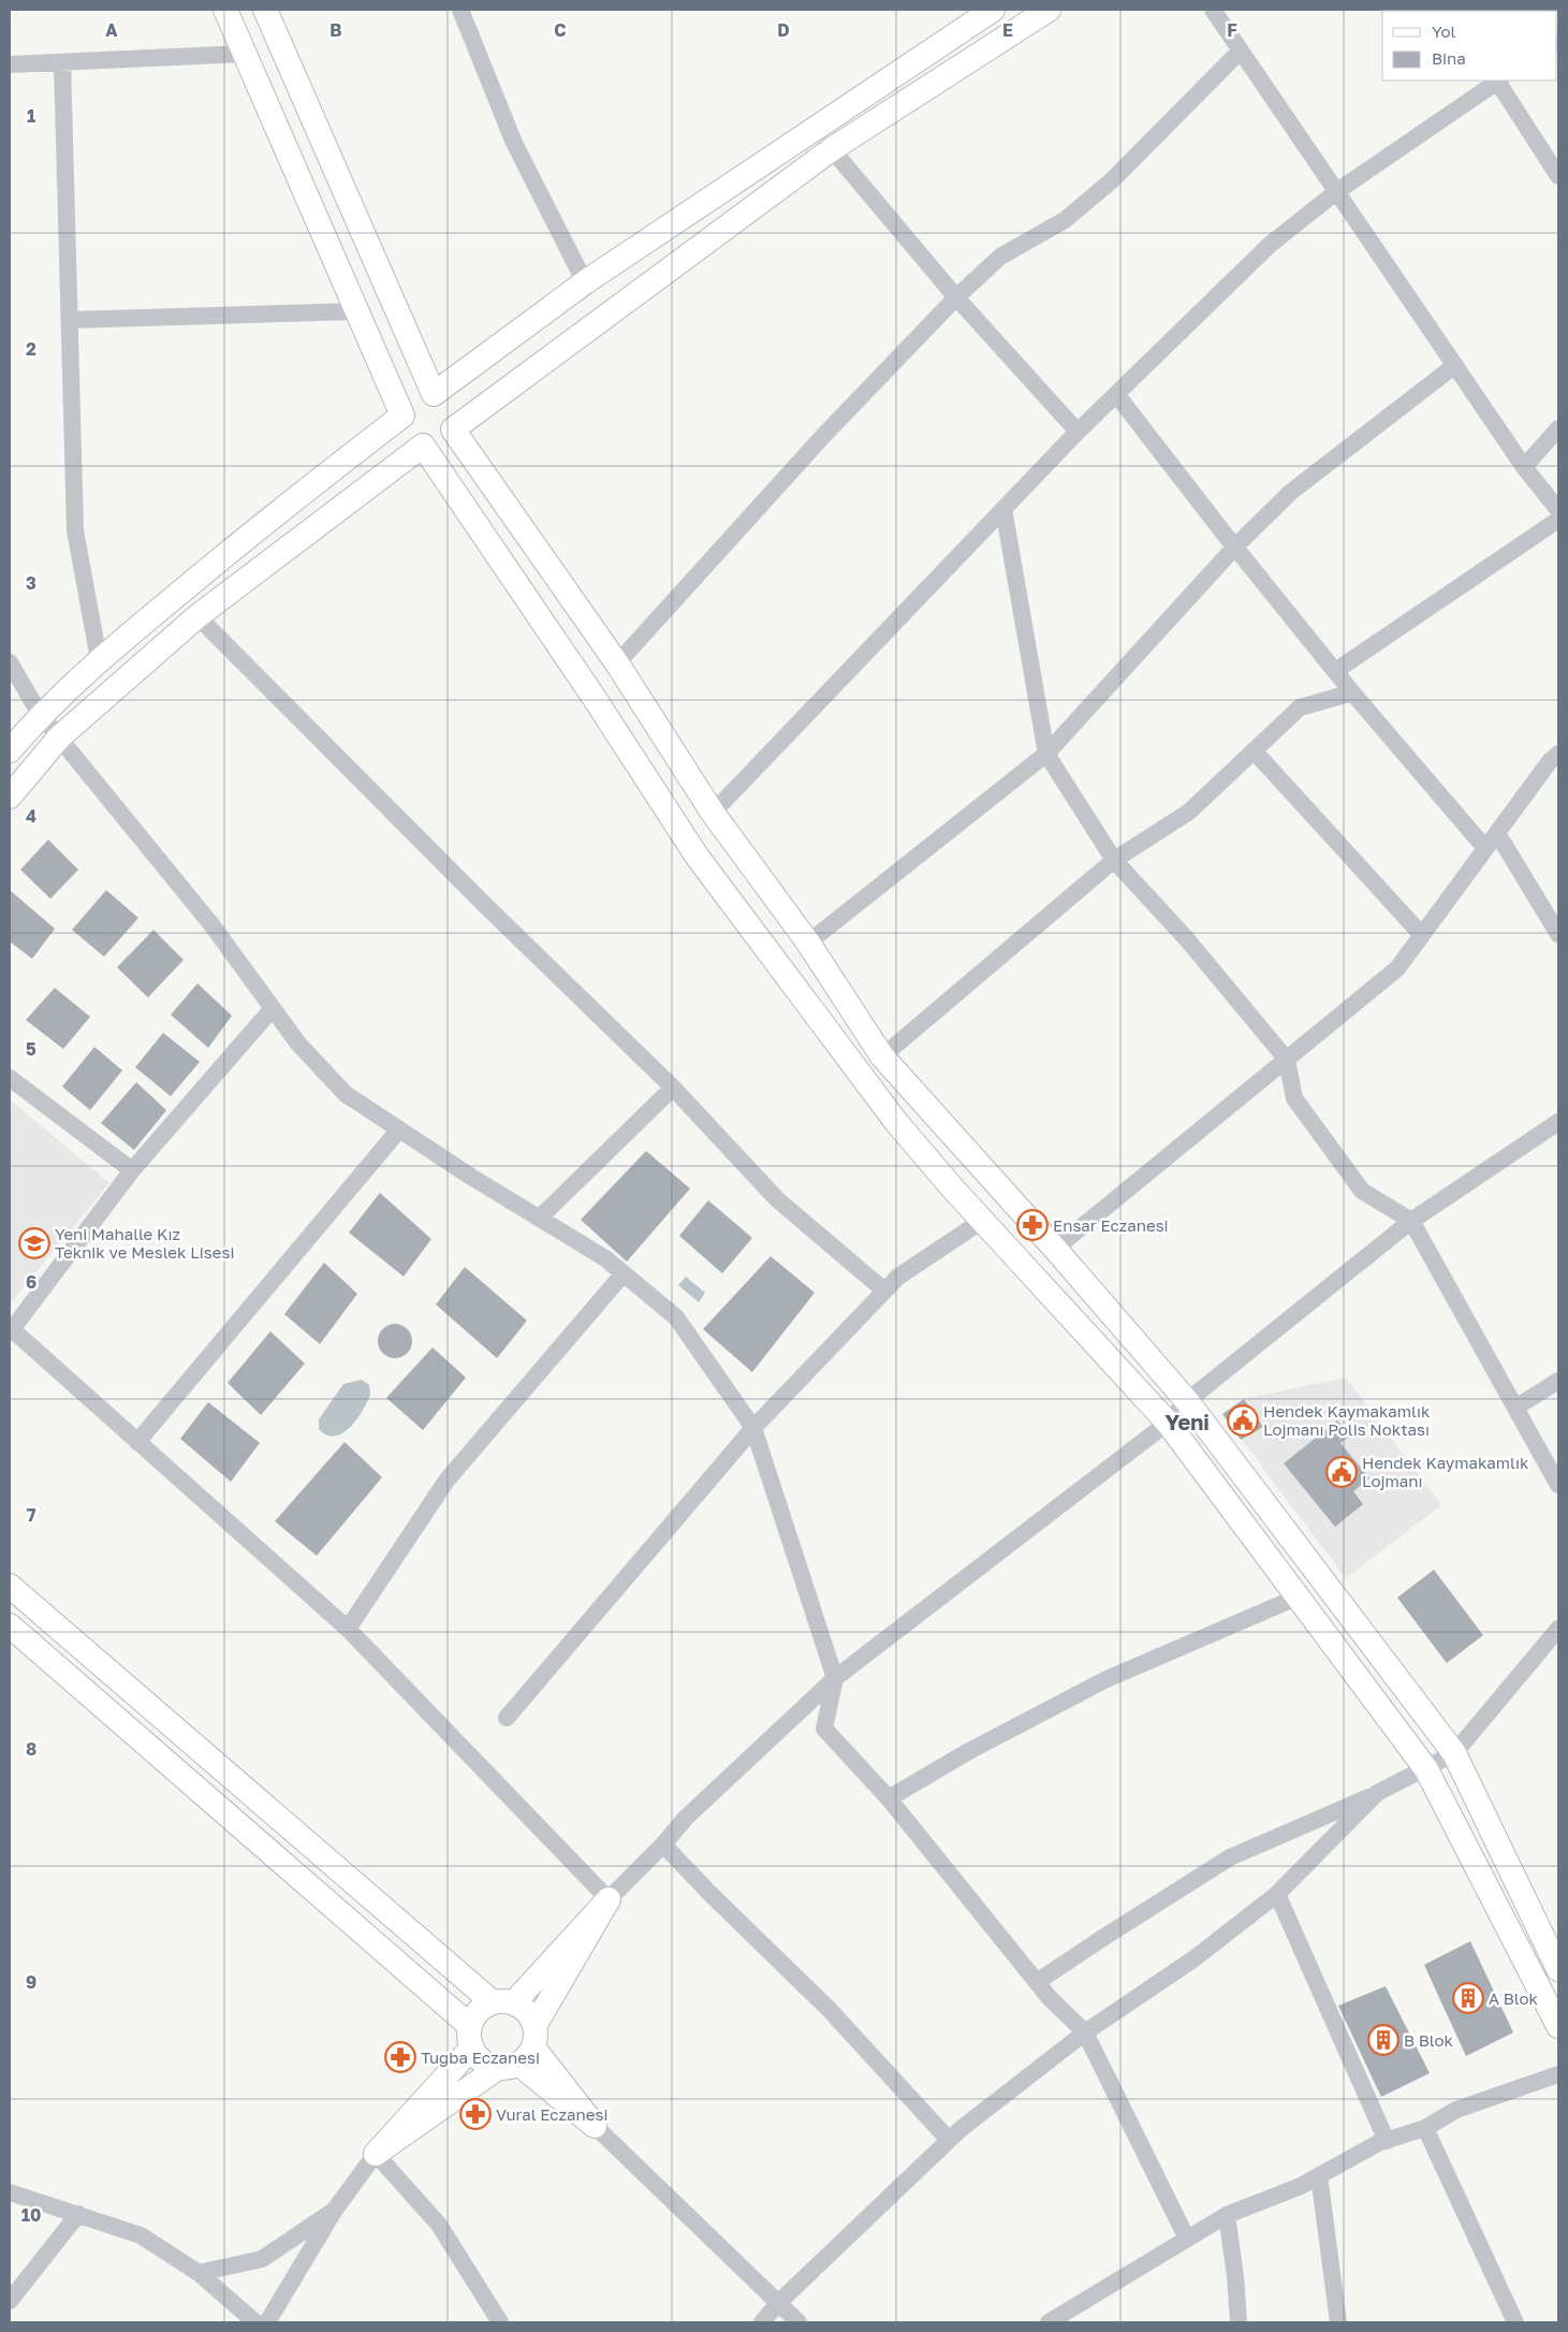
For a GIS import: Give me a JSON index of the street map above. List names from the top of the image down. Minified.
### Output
{"districts":["Yeni"],"places":{"pharmacy":["Ensar Eczanesi","Tuğba Eczanesi","Vural Eczanesi"],"school or university":["Yeni Mahalle Kız Teknik ve Meslek Lisesi"],"public building":["Hendek Kaymakamlık Lojmanı Polis Noktası","Hendek Kaymakamlık Lojmanı"],"building":["A Blok","B Blok"]},"legend":["Yol","Bina"],"grid":{"columns":["A","B","C","D","E","F"],"rows":["1","2","3","4","5","6","7","8","9","10"]}}
